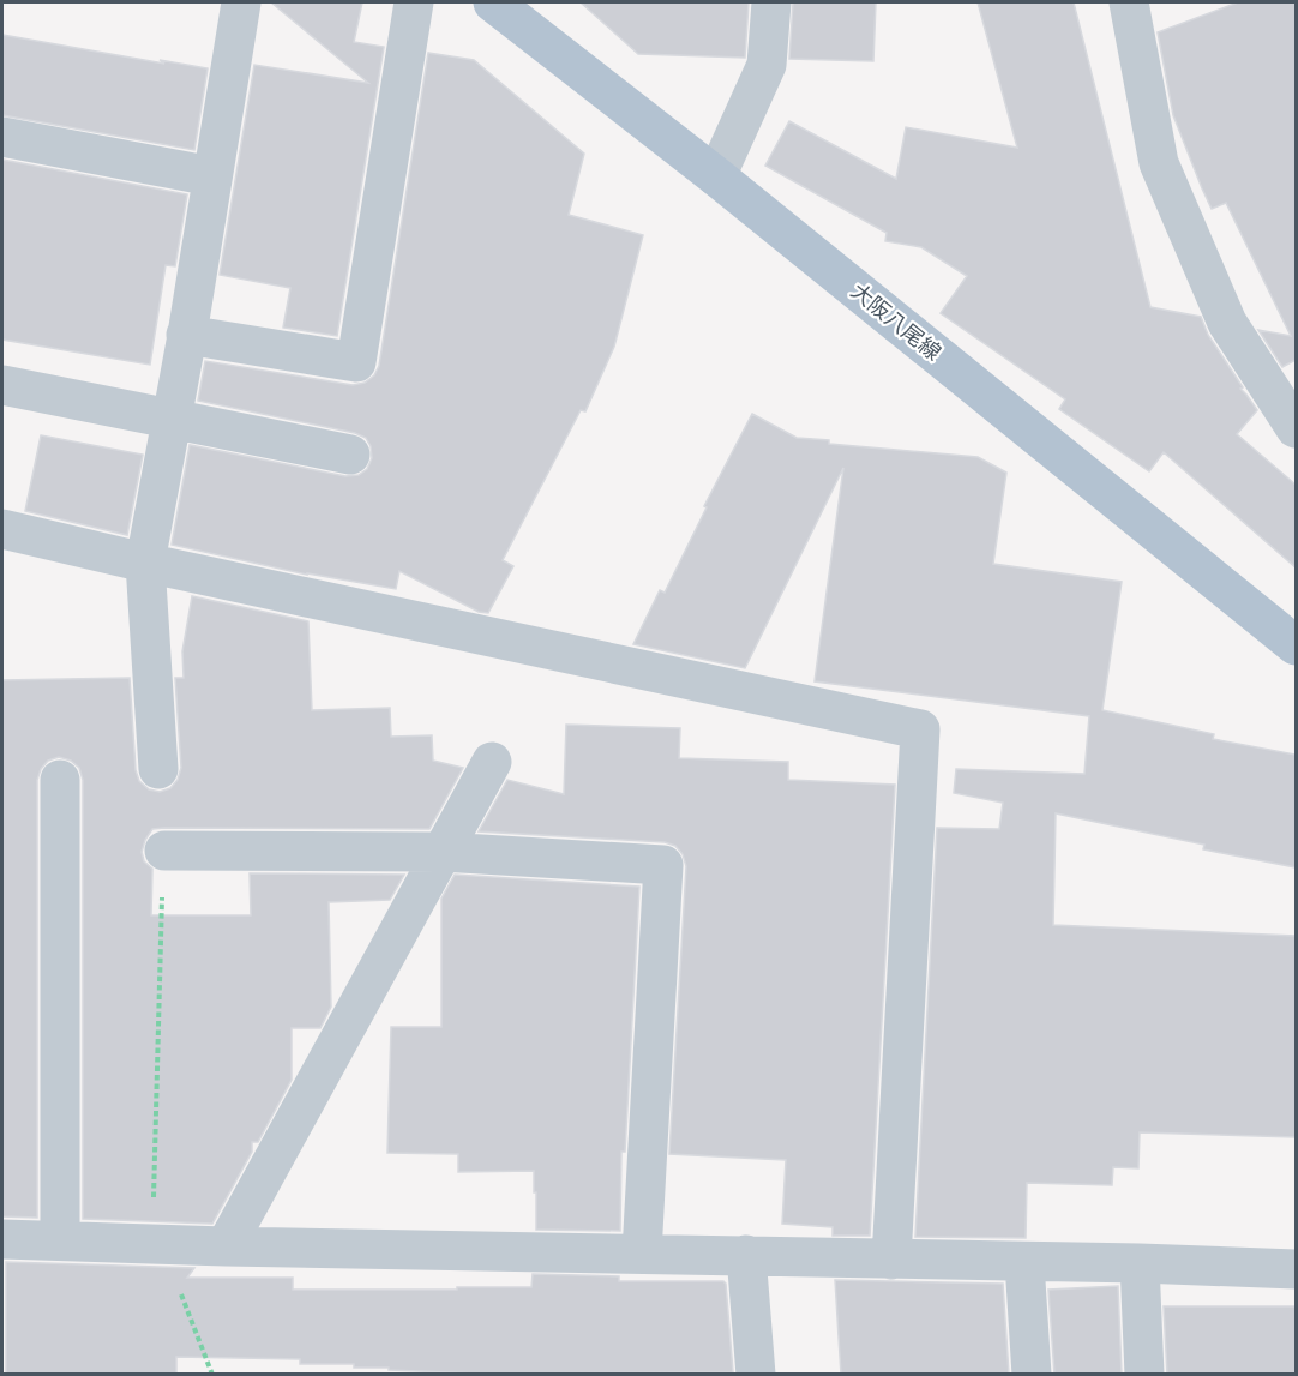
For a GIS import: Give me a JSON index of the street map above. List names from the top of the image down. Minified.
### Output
{"streets":{"main road":["大阪八尾線"]}}
